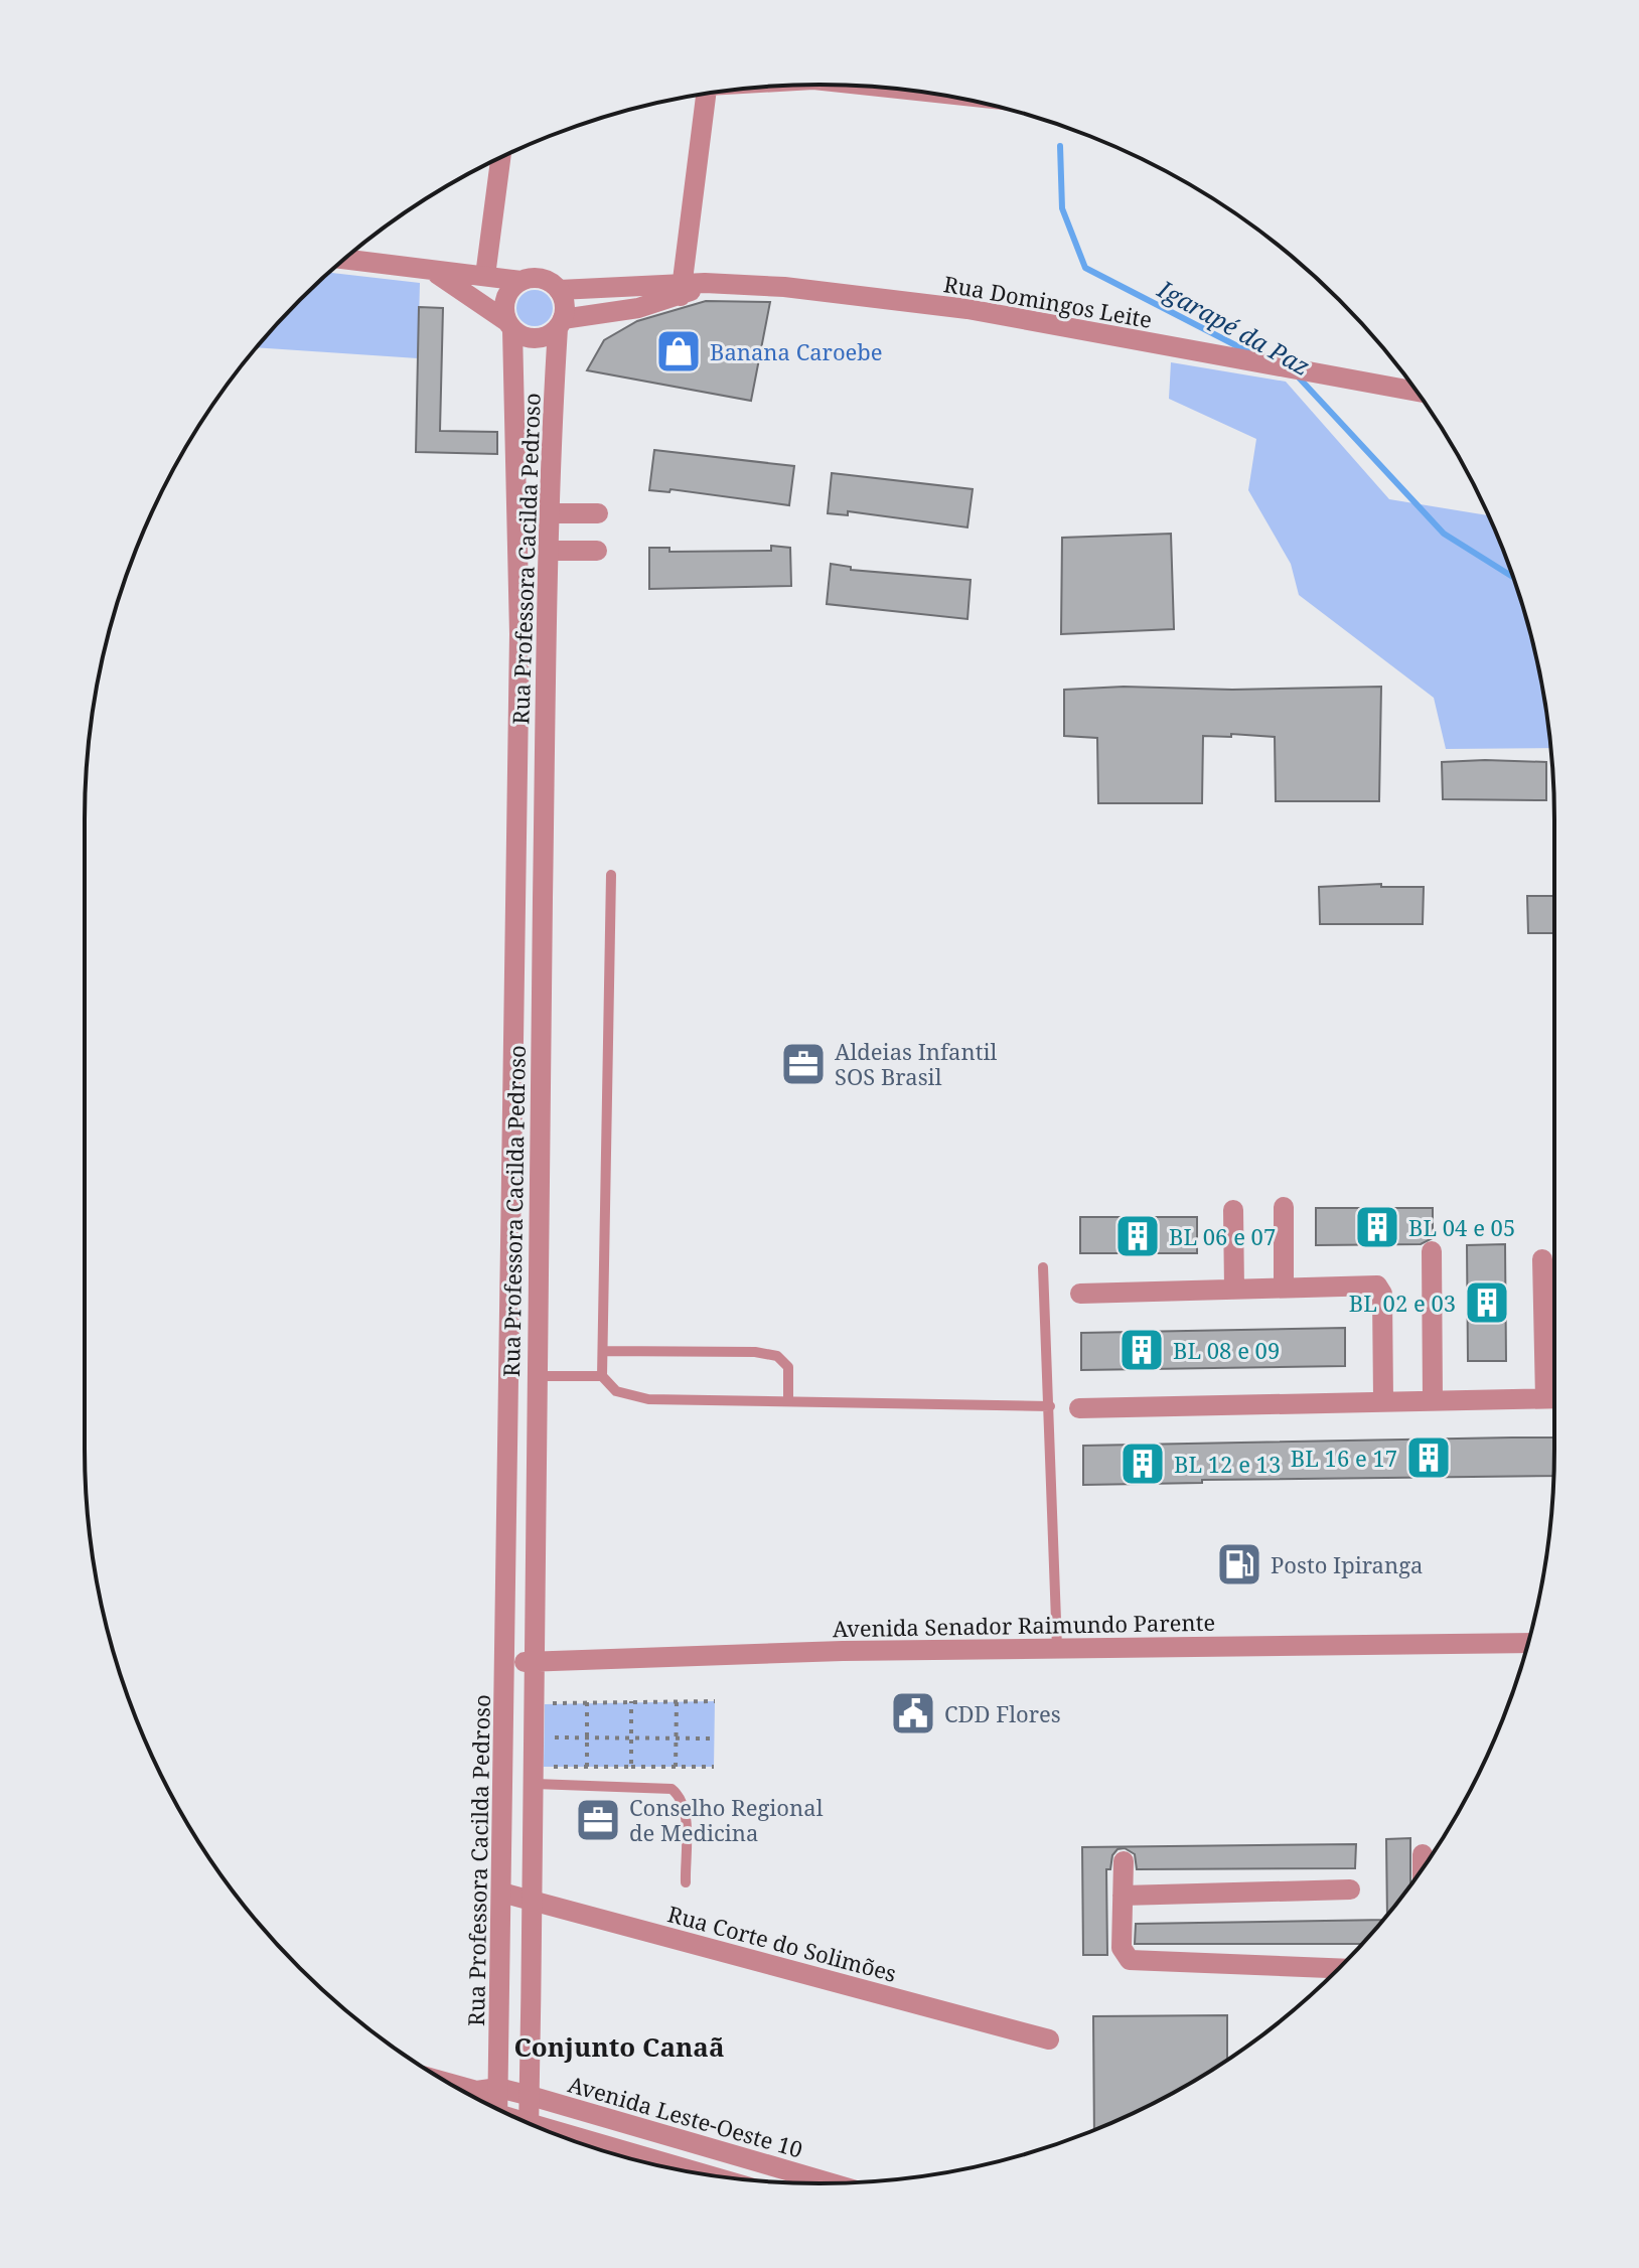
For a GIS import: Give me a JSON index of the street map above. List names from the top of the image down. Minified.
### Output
{"streets":{"street":["Rua Domingos Leite","Rua Professora Cacilda Pedroso","Avenida Senador Raimundo Parente","Rua Corte do Solimões","Avenida Leste-Oeste 10"]},"crossings":[["Rua Domingos Leite","Rua Professora Cacilda Pedroso"],["Rua Professora Cacilda Pedroso","Avenida Senador Raimundo Parente"],["Rua Professora Cacilda Pedroso","Rua Corte do Solimões"],["Rua Professora Cacilda Pedroso","Avenida Leste-Oeste 10"]],"districts":["Conjunto Canaã"],"water":["Igarapé da Paz"],"places":{"shop":["Banana Caroebe"],"office":["Aldeias Infantil SOS Brasil","Conselho Regional de Medicina"],"building":["BL 04 e 05","BL 06 e 07","BL 02 e 03","BL 08 e 09","BL 16 e 17","BL 12 e 13"],"fuel station":["Posto Ipiranga"],"public building":["CDD Flores"]}}
